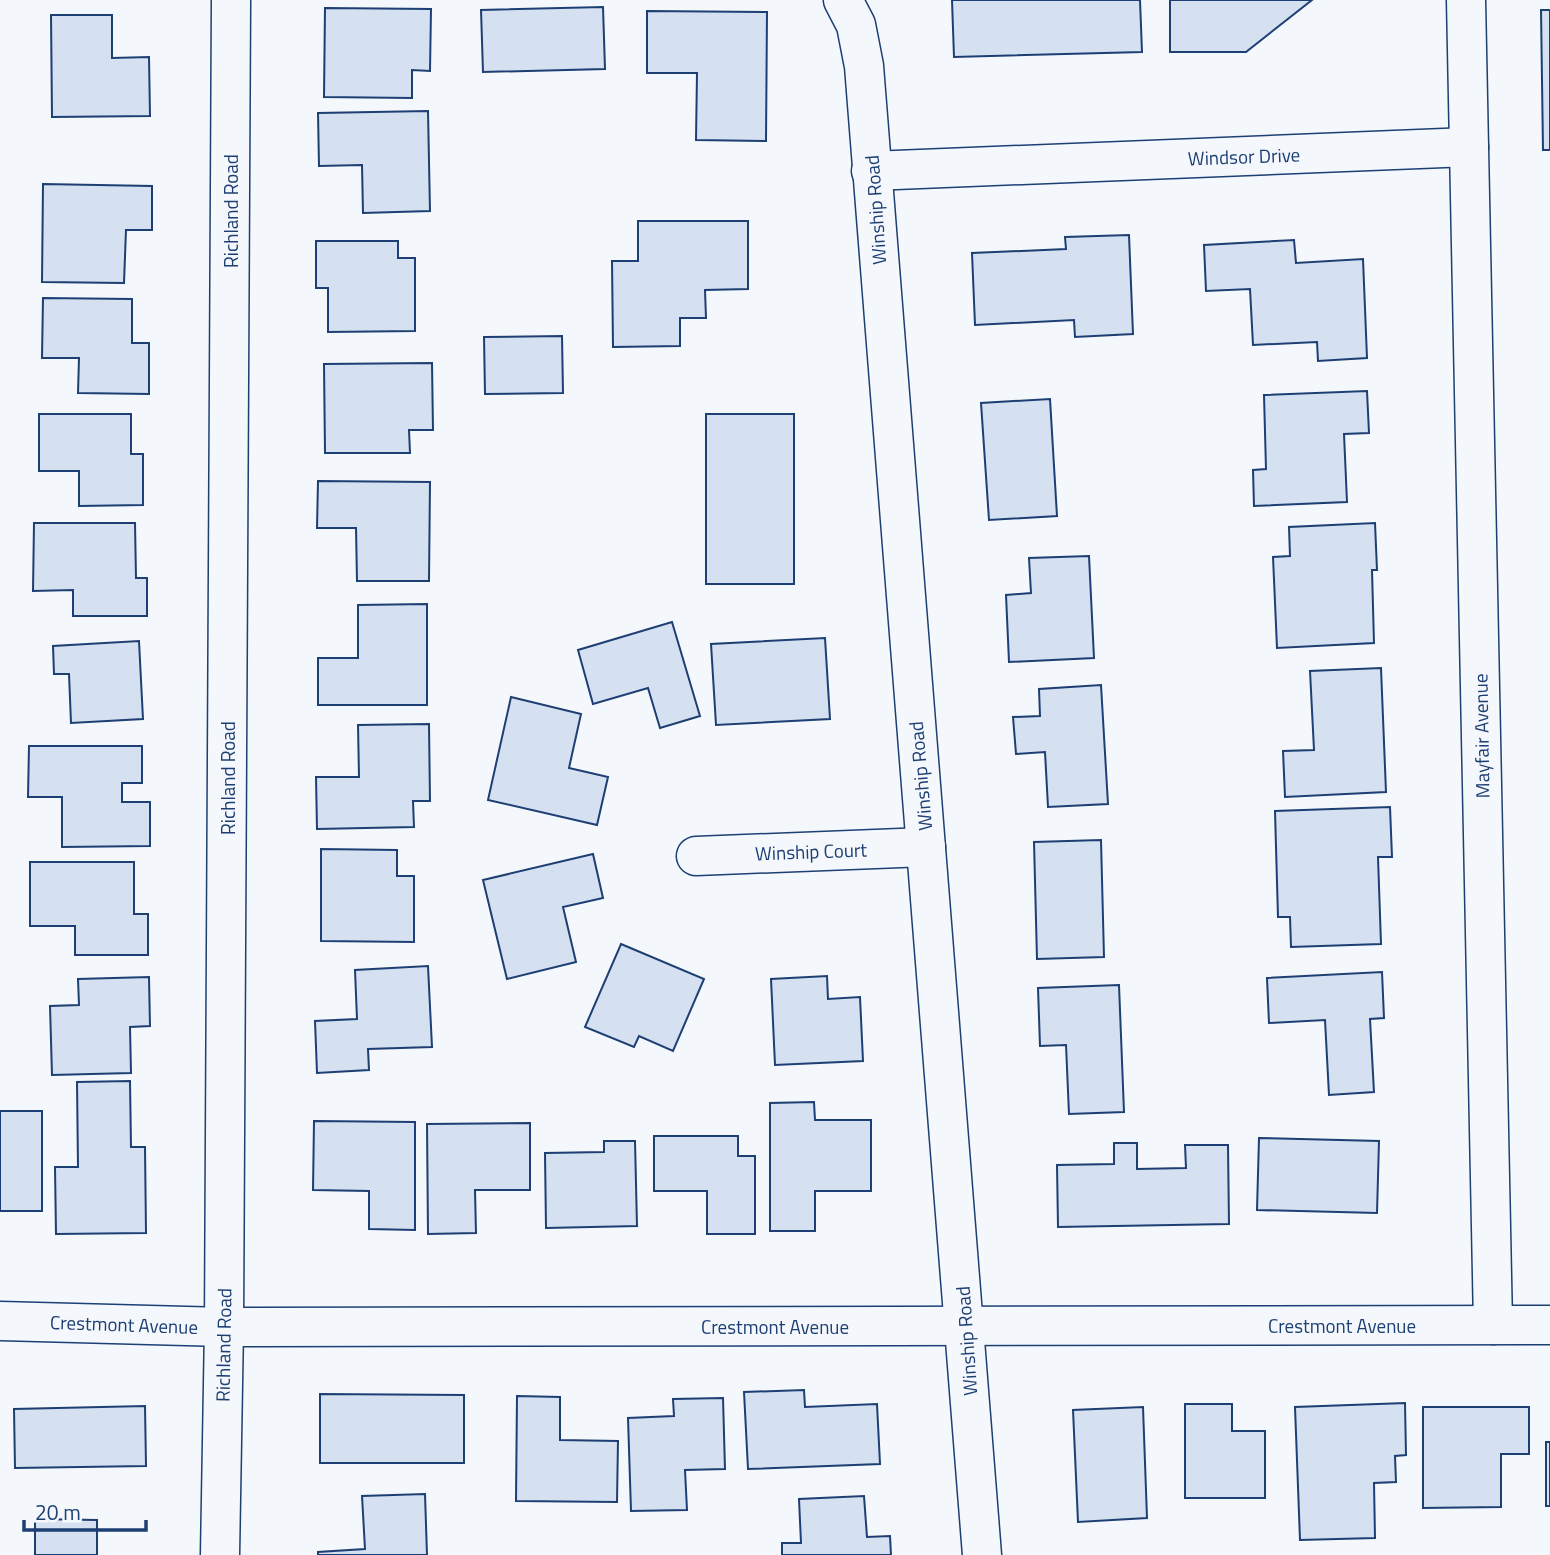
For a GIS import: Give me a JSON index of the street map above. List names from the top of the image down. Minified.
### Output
{"streets":{"street":["Windsor Drive","Winship Road","Richland Road","Mayfair Avenue","Winship Court","Crestmont Avenue"]},"crossings":[["Windsor Drive","Winship Road"],["Windsor Drive","Mayfair Avenue"],["Winship Road","Winship Court"],["Winship Road","Crestmont Avenue"],["Richland Road","Crestmont Avenue"],["Mayfair Avenue","Crestmont Avenue"]],"scale_bar":"20 m"}
